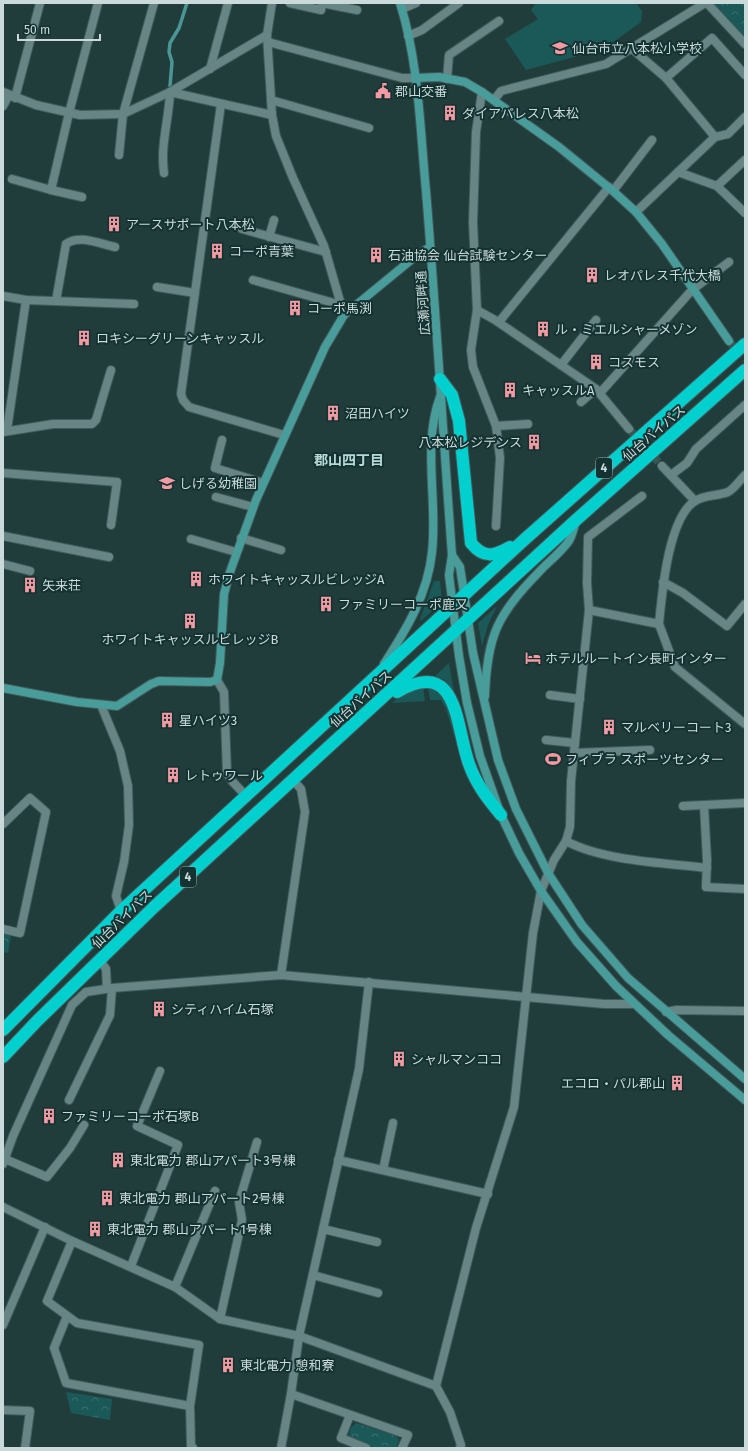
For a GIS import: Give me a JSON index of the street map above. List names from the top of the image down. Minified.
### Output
{"streets":{"highway":["仙台バイパス","4"],"street":["広瀬河畔通"]},"crossings":[["広瀬河畔通","仙台バイパス"]],"districts":["郡山四丁目"],"places":{"school or university":["仙台市立八本松小学校","しげる幼稚園"],"public building":["郡山交番"],"building":["ダイアパレス八本松","アースサポート八本松","コーポ青葉","石油協会 仙台試験センター","レオパレス千代大橋","コーポ馬渕","ル・ミエルシャーメゾン","ロキシーグリーンキャッスル","コスモス","キャッスルA","沼田ハイツ","八本松レジデンス","ホワイトキャッスルビレッジA","矢来荘","ファミリーコーポ鹿又","ホワイトキャッスルビレッジB","星ハイツ3","マルベリーコート3","レトゥワール","シティハイム石塚","シャルマンココ","エコロ・パル郡山","ファミリーコーポ石塚B","東北電力 郡山アパート3号棟","東北電力 郡山アパート2号棟","東北電力 郡山アパート1号棟","東北電力 憩和寮"],"hotel":["ホテルルートイン長町インター"],"sports":["フィブラ スポーツセンター"]},"scale_bar":"50 m"}
